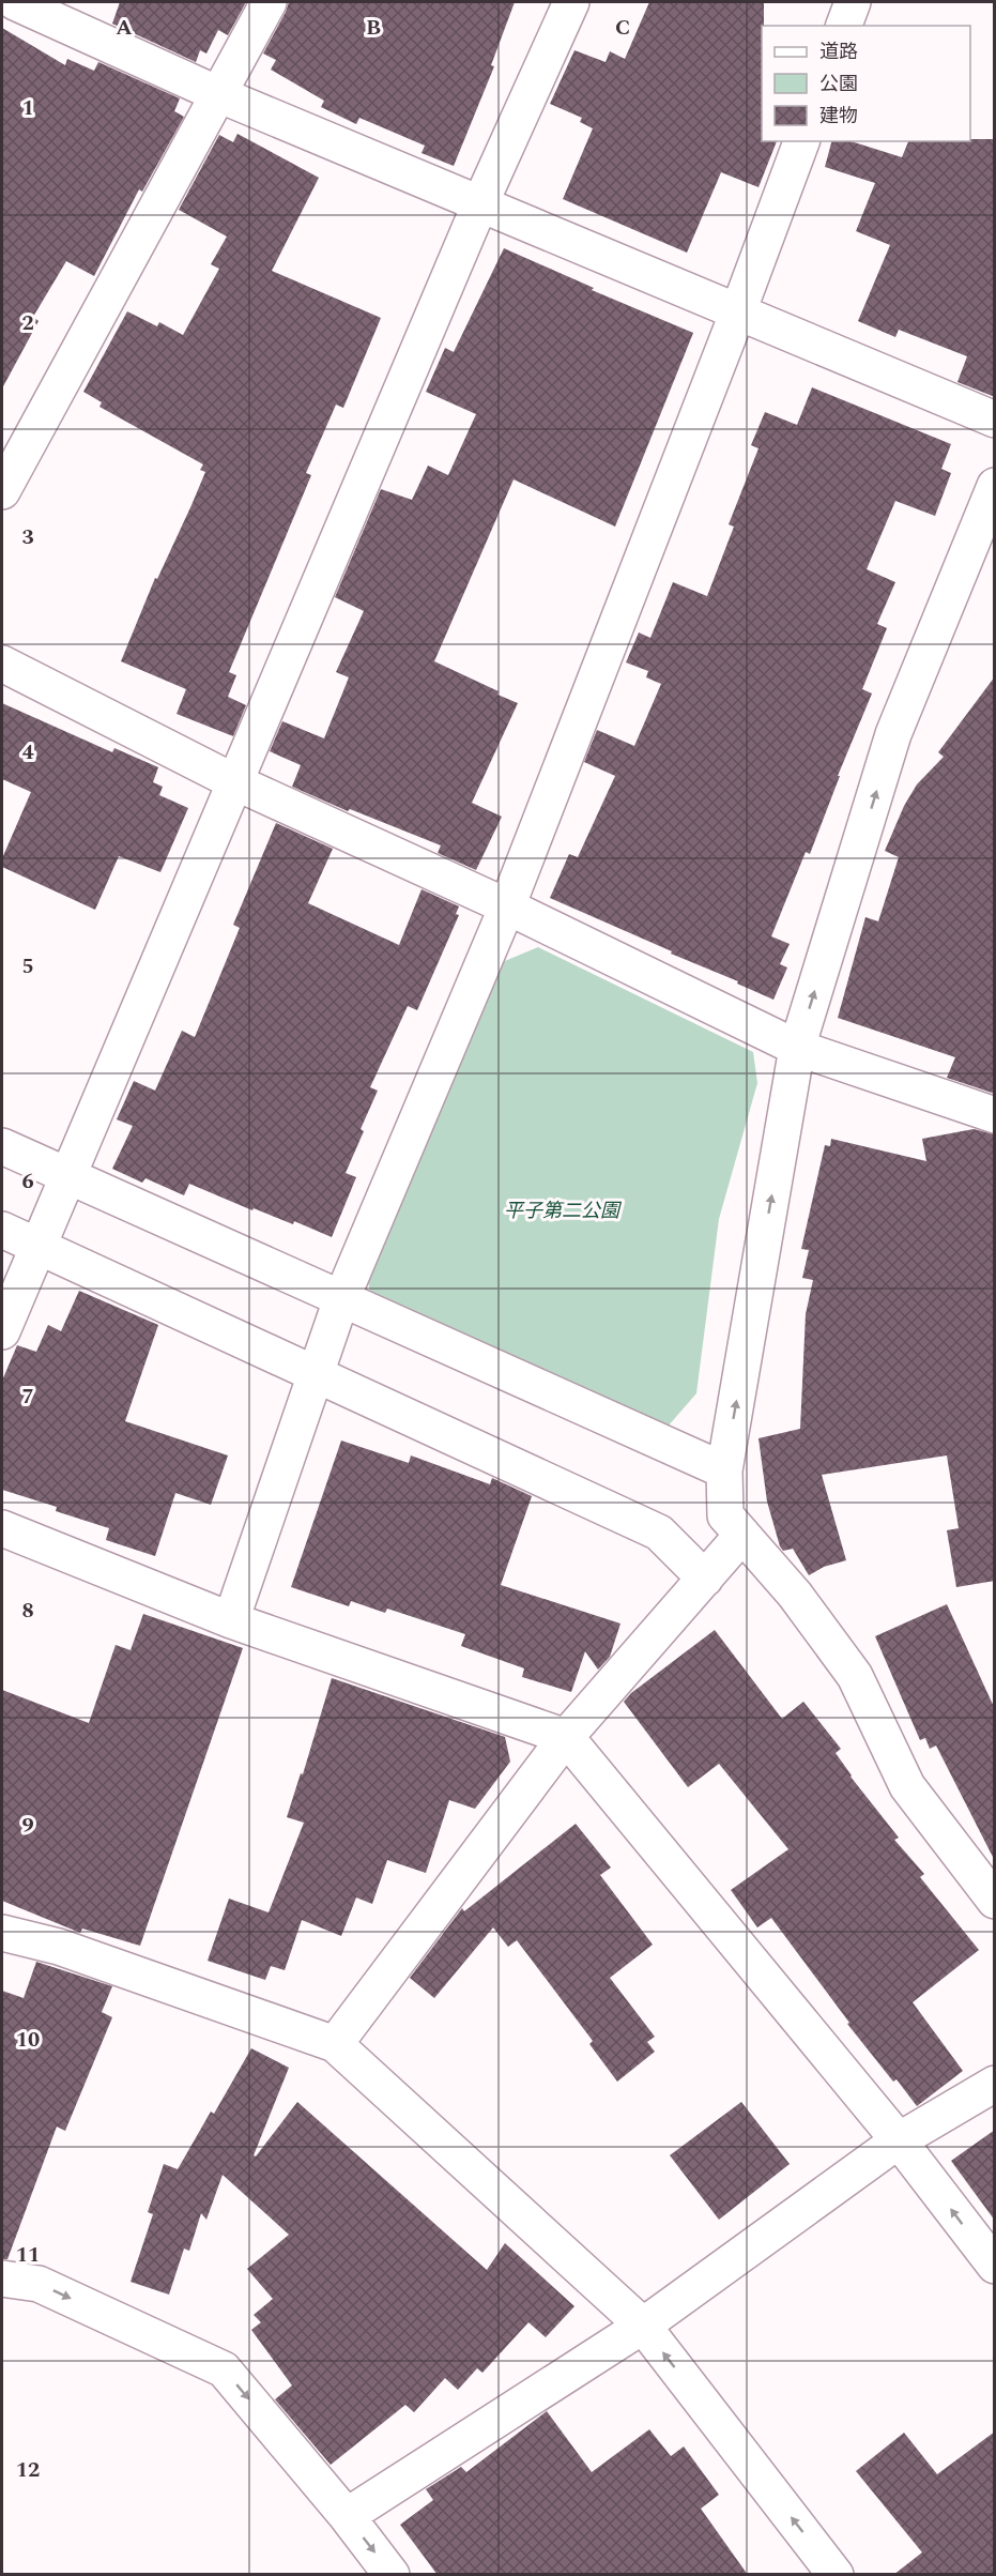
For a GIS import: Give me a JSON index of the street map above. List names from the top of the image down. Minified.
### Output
{"parks":["平子第二公園"],"legend":["道路","公園","建物"],"grid":{"columns":["A","B","C"],"rows":["1","2","3","4","5","6","7","8","9","10","11","12"]}}
